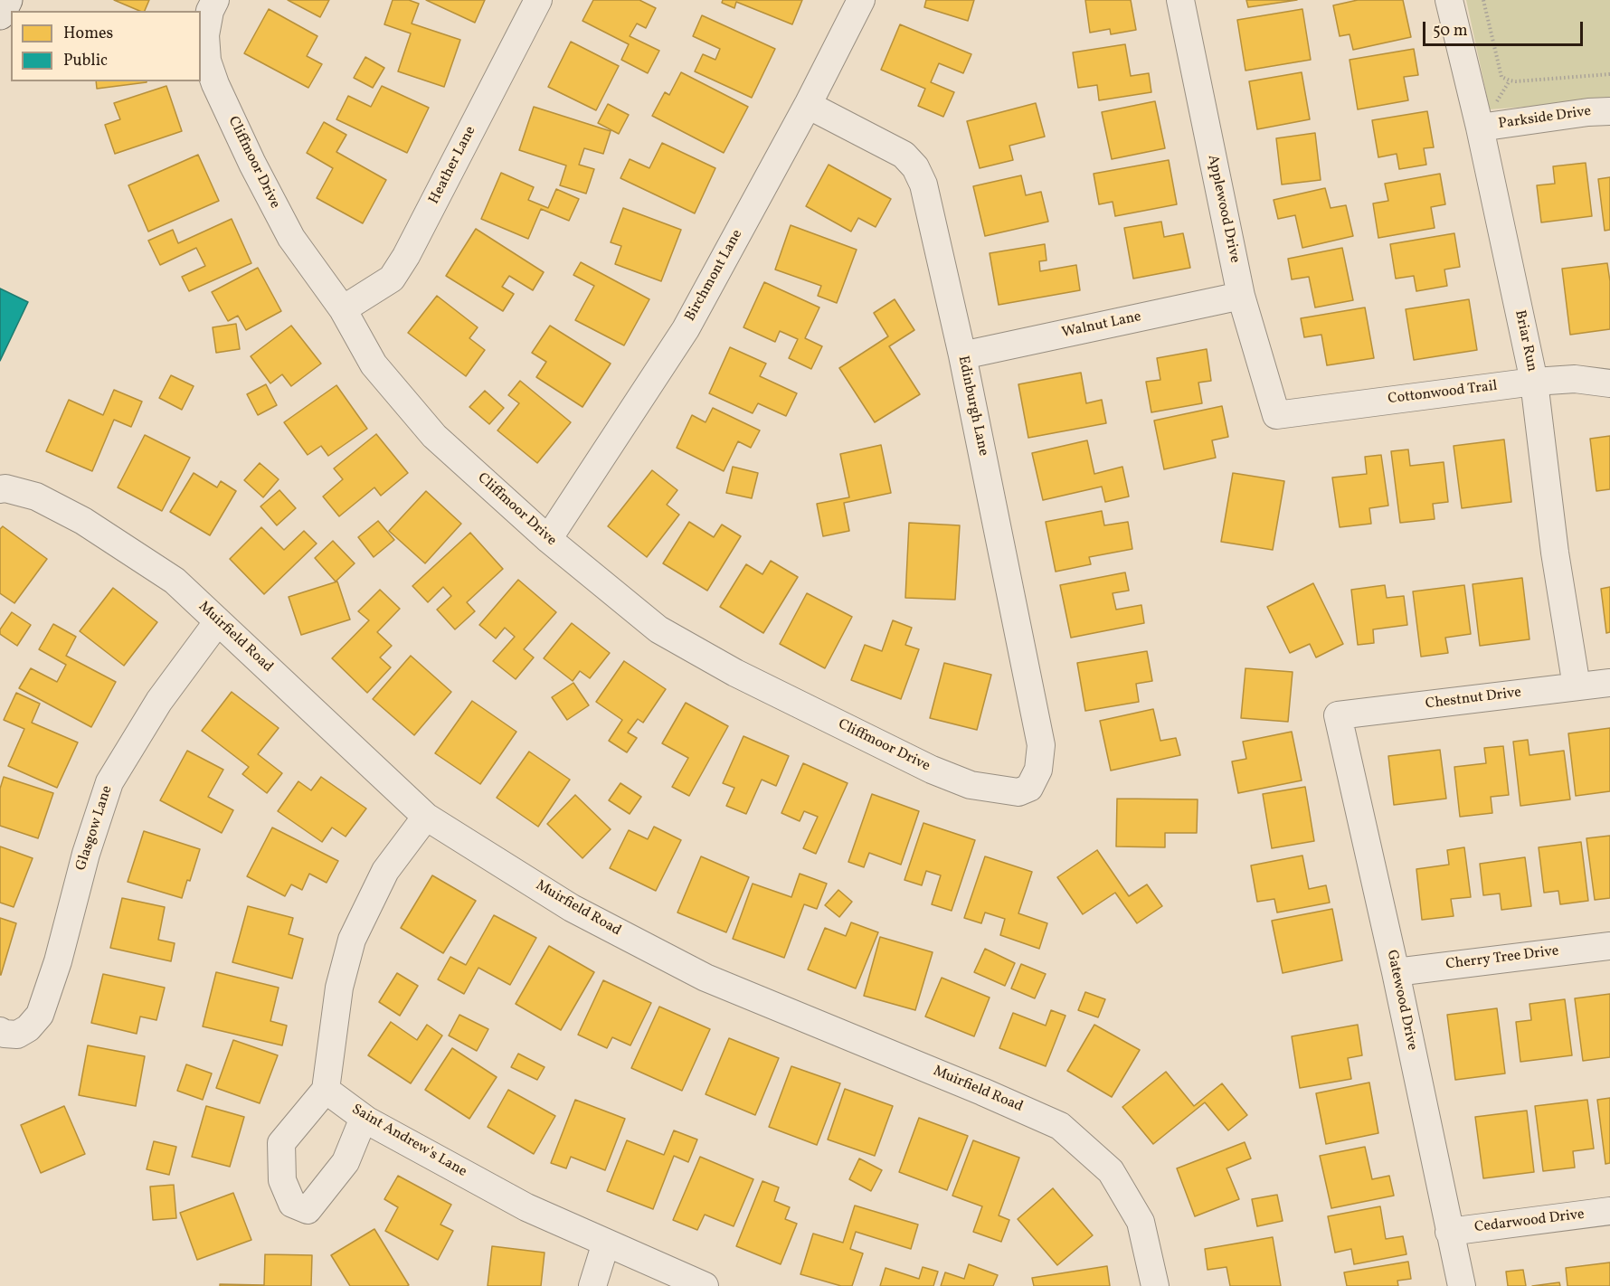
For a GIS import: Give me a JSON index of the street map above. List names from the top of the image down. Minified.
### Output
{"streets":{"street":["Parkside Drive","Cliffmoor Drive","Heather Lane","Applewood Drive","Birchmont Lane","Walnut Lane","Briar Run","Cottonwood Trail","Edinburgh Lane","Muirfield Road","Chestnut Drive","Glasgow Lane","Cherry Tree Drive","Gatewood Drive","Saint Andrew's Lane","Cedarwood Drive"]},"crossings":[["Parkside Drive","Briar Run"],["Cliffmoor Drive","Heather Lane"],["Cliffmoor Drive","Birchmont Lane"],["Cliffmoor Drive","Edinburgh Lane"],["Applewood Drive","Walnut Lane"],["Applewood Drive","Cottonwood Trail"],["Birchmont Lane","Edinburgh Lane"],["Walnut Lane","Edinburgh Lane"],["Briar Run","Cottonwood Trail"],["Briar Run","Chestnut Drive"],["Muirfield Road","Glasgow Lane"],["Chestnut Drive","Gatewood Drive"],["Cherry Tree Drive","Gatewood Drive"],["Gatewood Drive","Cedarwood Drive"]],"legend":["Homes","Public"],"scale_bar":"50 m"}
